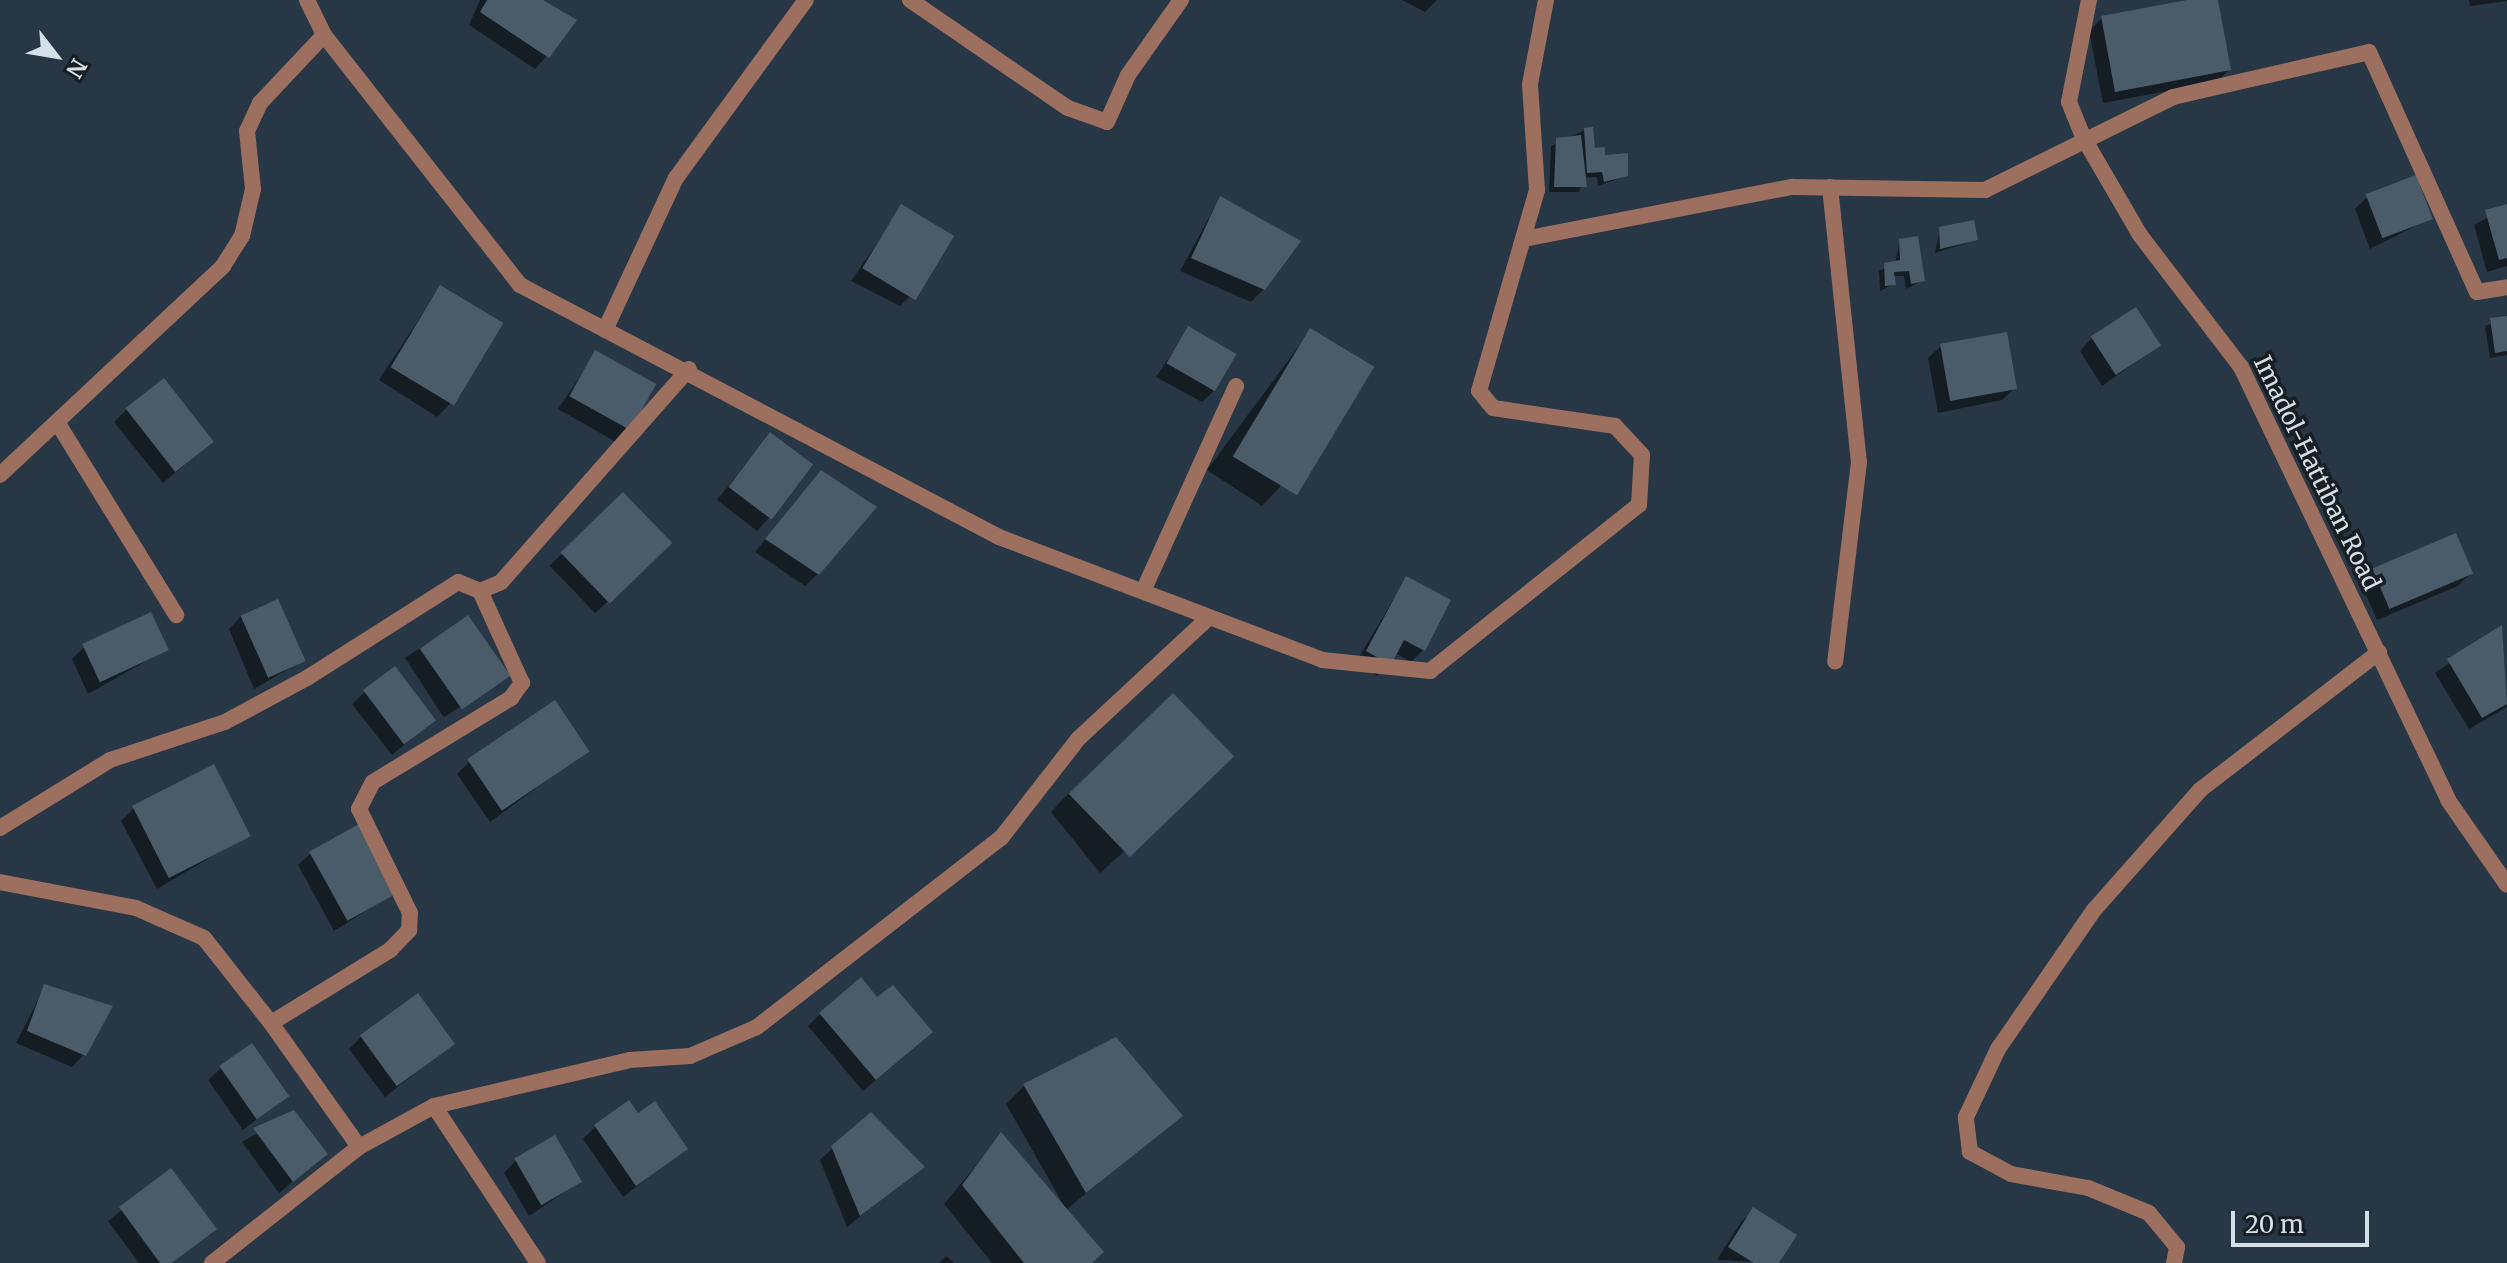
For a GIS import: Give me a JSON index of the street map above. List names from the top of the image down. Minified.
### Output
{"streets":{"street":["Imadol-Hattiban Road"]},"scale_bar":"20 m","north":"bottom right"}
